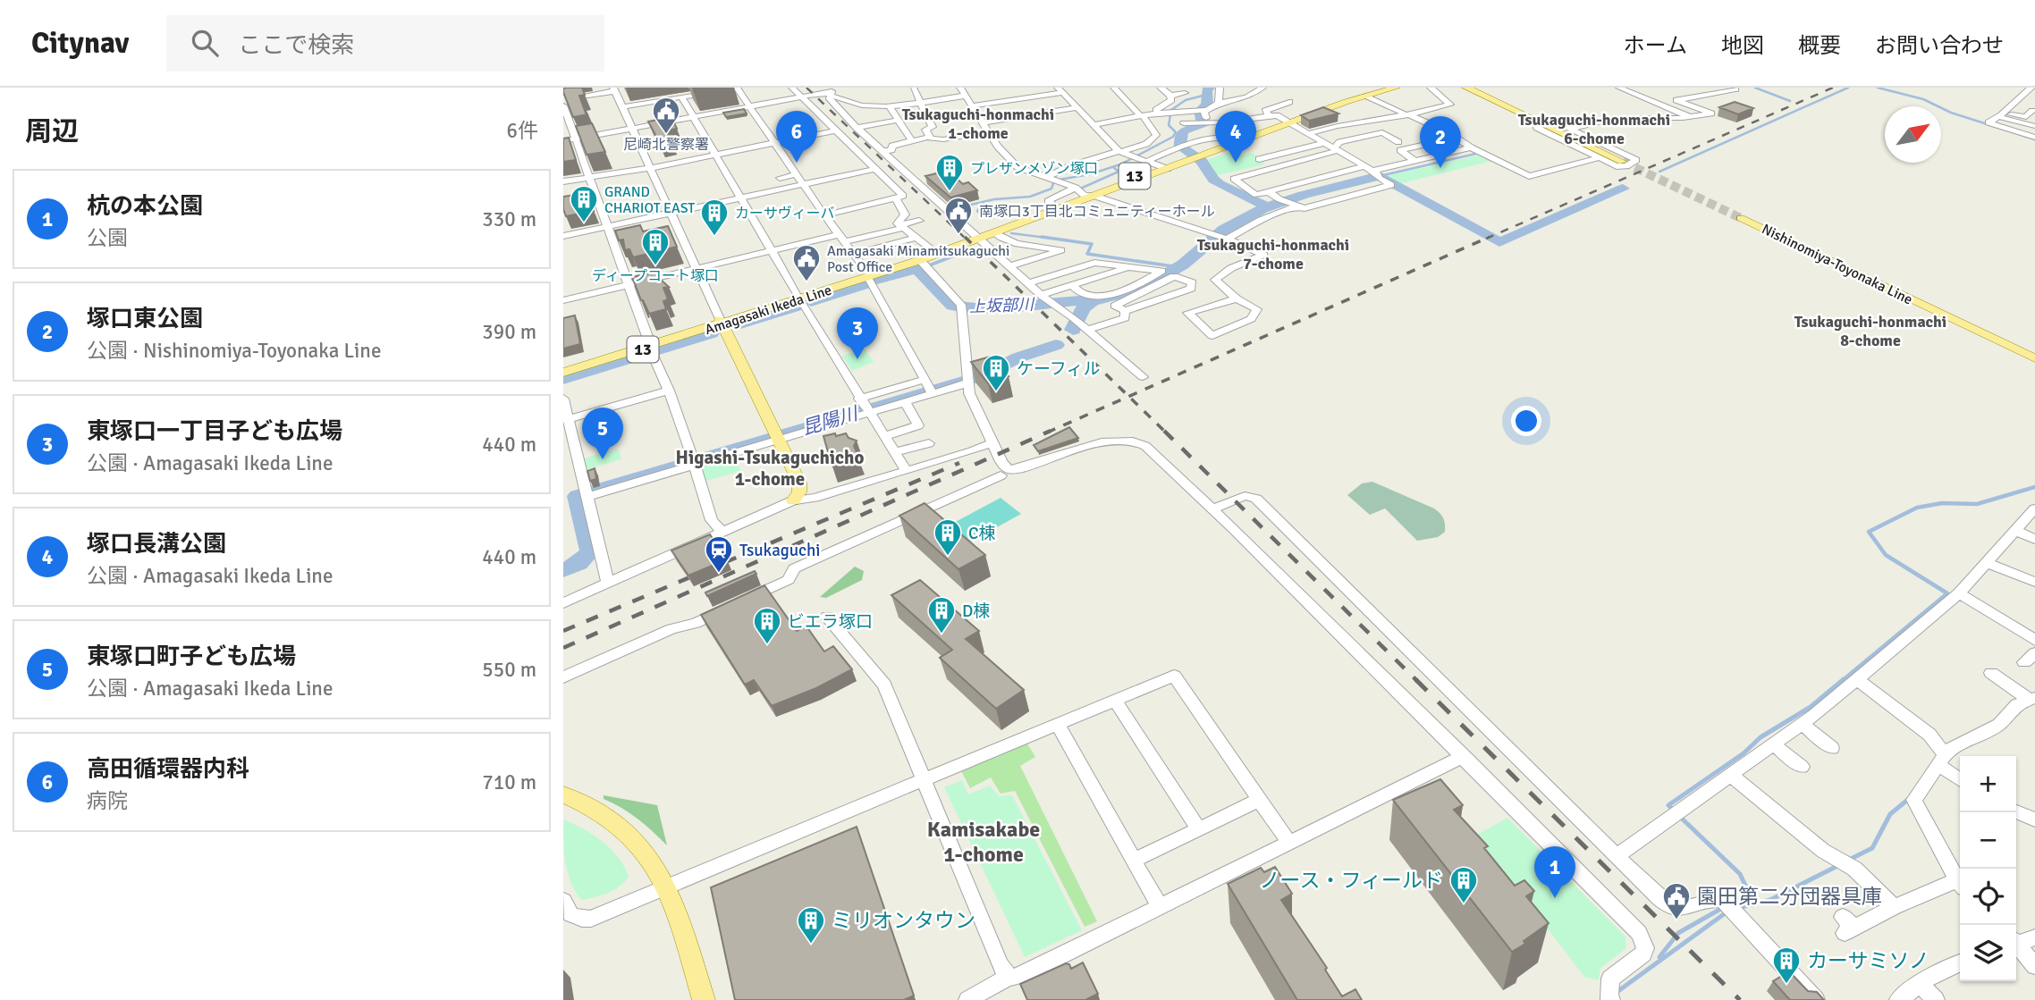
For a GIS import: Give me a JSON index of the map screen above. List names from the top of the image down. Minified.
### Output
{"streets":{"main road":["13","Nishinomiya-Toyonaka Line","Amagasaki Ikeda Line"]},"districts":["Tsukaguchi-honmachi 1-chome","Tsukaguchi-honmachi 6-chome","Tsukaguchi-honmachi 7-chome","Tsukaguchi-honmachi 8-chome","Higashi-Tsukaguchicho 1-chome","Kamisakabe 1-chome"],"water":["上坂部川","昆陽川"],"places":{"public building":["尼崎北警察署","南塚口3丁目北コミュニティーホール","Amagasaki Minamitsukaguchi Post Office","園田第二分団器具庫"],"building":["プレザンメゾン塚口","GRAND CHARIOT EAST","カーサヴィーバ","ディープコート塚口","ケーフィル","C棟","D棟","ビエラ塚口","ノース・フィールド","ミリオンタウン","カーサミソノ"],"station":["Tsukaguchi"]},"north":"top right","page":{"header":"Citynav","search":"ここで検索","nav":["ホーム","地図","概要","お問い合わせ"],"heading":["周辺","6件"],"pins":["4","6","2","3","5","1"],"list":[{"mark":"1","name":"杭の本公園","note":"公園","value":"330 m"},{"mark":"2","name":"塚口東公園","note":"公園 · Nishinomiya-Toyonaka Line","value":"390 m"},{"mark":"3","name":"東塚口一丁目子ども広場","note":"公園 · Amagasaki Ikeda Line","value":"440 m"},{"mark":"4","name":"塚口長溝公園","note":"公園 · Amagasaki Ikeda Line","value":"440 m"},{"mark":"5","name":"東塚口町子ども広場","note":"公園 · Amagasaki Ikeda Line","value":"550 m"},{"mark":"6","name":"高田循環器内科","note":"病院","value":"710 m"}],"map_buttons":["+","−"]}}
